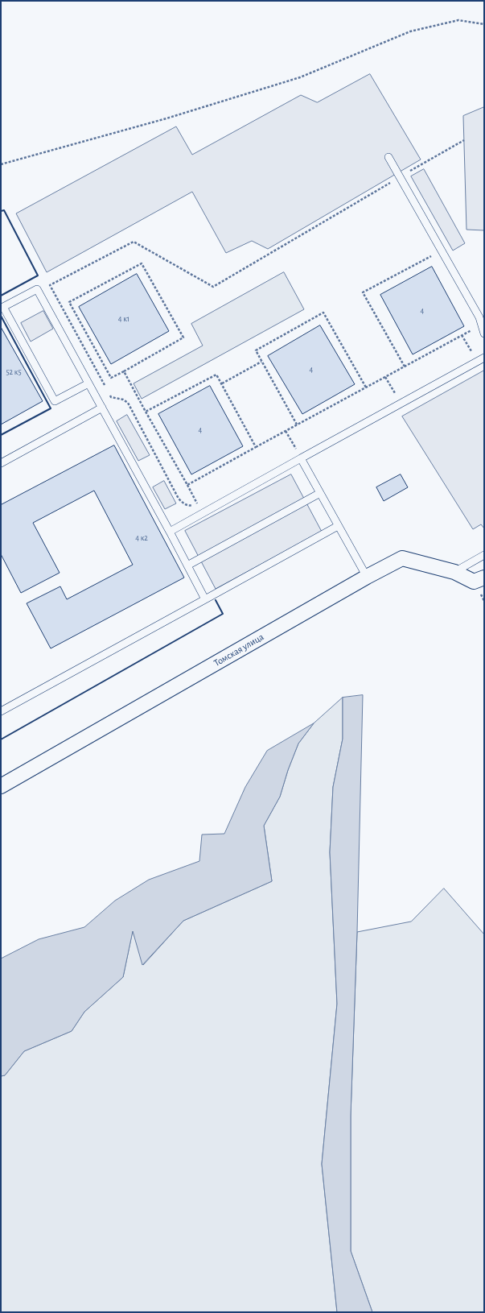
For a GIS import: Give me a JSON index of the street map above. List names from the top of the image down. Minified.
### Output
{"streets":{"street":["Томская улица"]},"house_numbers":["4","4 к1","4","52 к5","4","4 к2"]}
